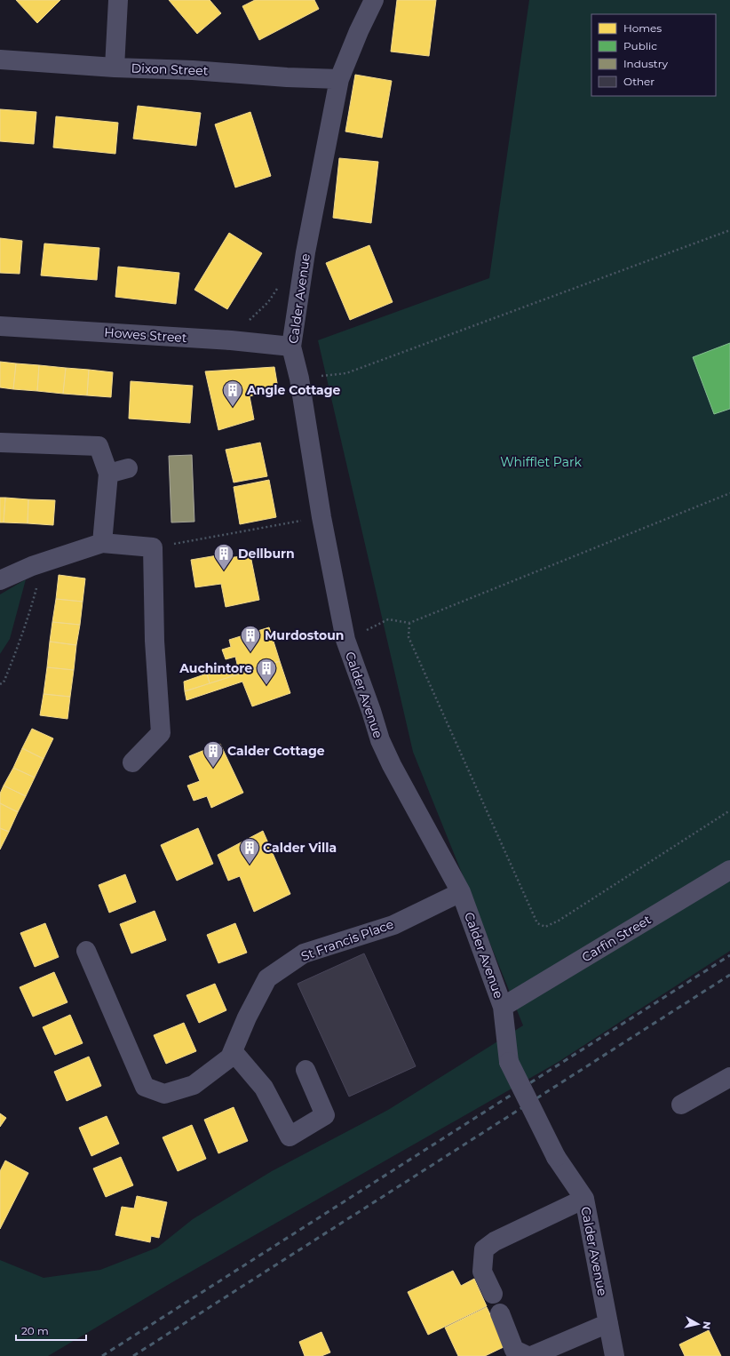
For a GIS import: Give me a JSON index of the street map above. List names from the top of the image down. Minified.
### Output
{"streets":{"street":["Dixon Street","Calder Avenue","Howes Street","Carfin Street","St Francis Place"]},"crossings":[["Dixon Street","Calder Avenue"],["Calder Avenue","Howes Street"],["Calder Avenue","Carfin Street"],["Calder Avenue","St Francis Place"]],"parks":["Whifflet Park"],"places":{"building":["Angle Cottage","Dellburn","Murdostoun","Auchintore","Calder Cottage","Calder Villa"]},"legend":["Homes","Public","Industry","Other"],"scale_bar":"20 m","north":"right"}
